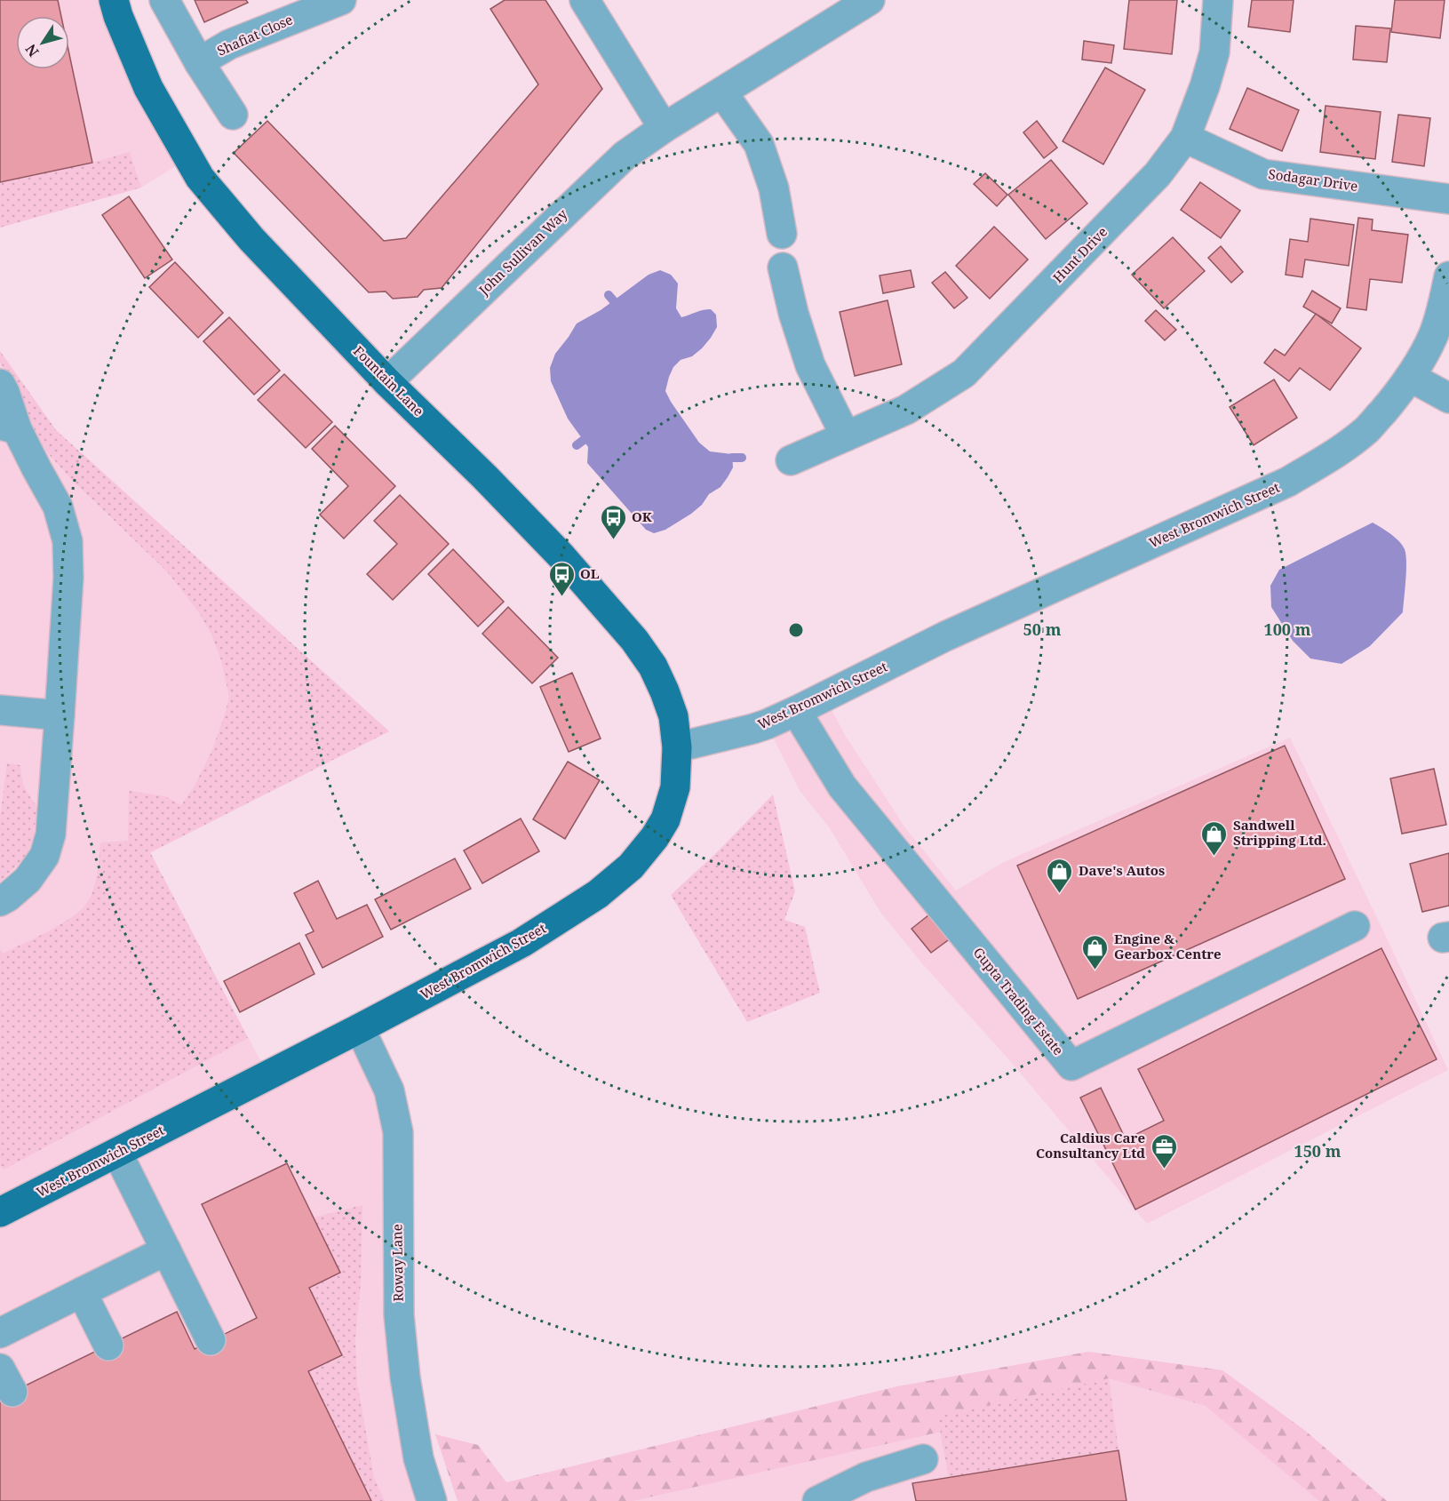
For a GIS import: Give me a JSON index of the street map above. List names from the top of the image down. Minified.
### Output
{"streets":{"main road":["Fountain Lane","West Bromwich Street"],"street":["Shafiat Close","Sodagar Drive","John Sullivan Way","Hunt Drive","Gupta Trading Estate","Roway Lane"]},"crossings":[["Sodagar Drive","Hunt Drive"],["John Sullivan Way","Fountain Lane"],["Fountain Lane","West Bromwich Street"],["West Bromwich Street","Gupta Trading Estate"],["West Bromwich Street","Roway Lane"]],"places":{"bus stop":["OK","OL"],"shop":["Sandwell Stripping Ltd.","Dave's Autos","Engine & Gearbox Centre"],"office":["Caldius Care Consultancy Ltd"]},"north":"bottom left","rings":["50 m","100 m","150 m"]}
